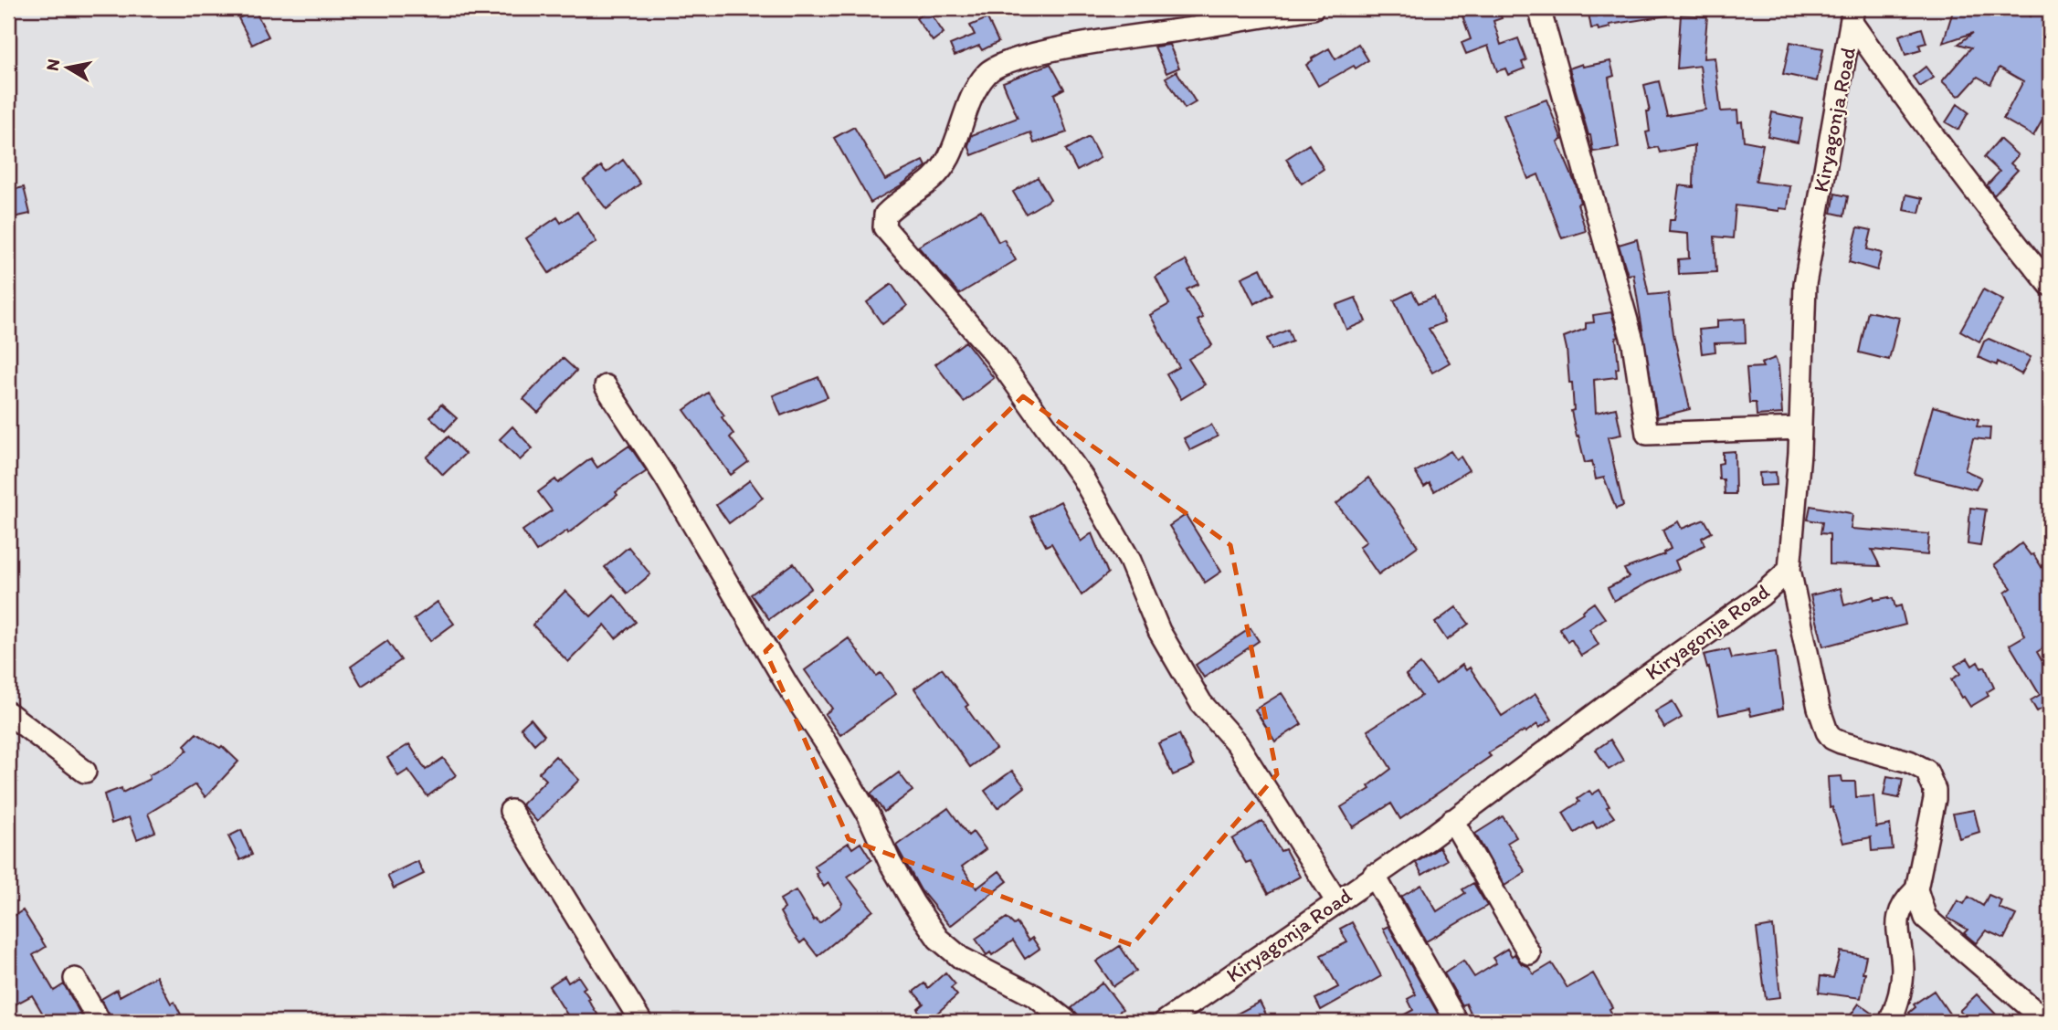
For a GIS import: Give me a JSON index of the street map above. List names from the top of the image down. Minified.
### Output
{"streets":{"street":["Kiryagonja Road"]},"north":"left"}
